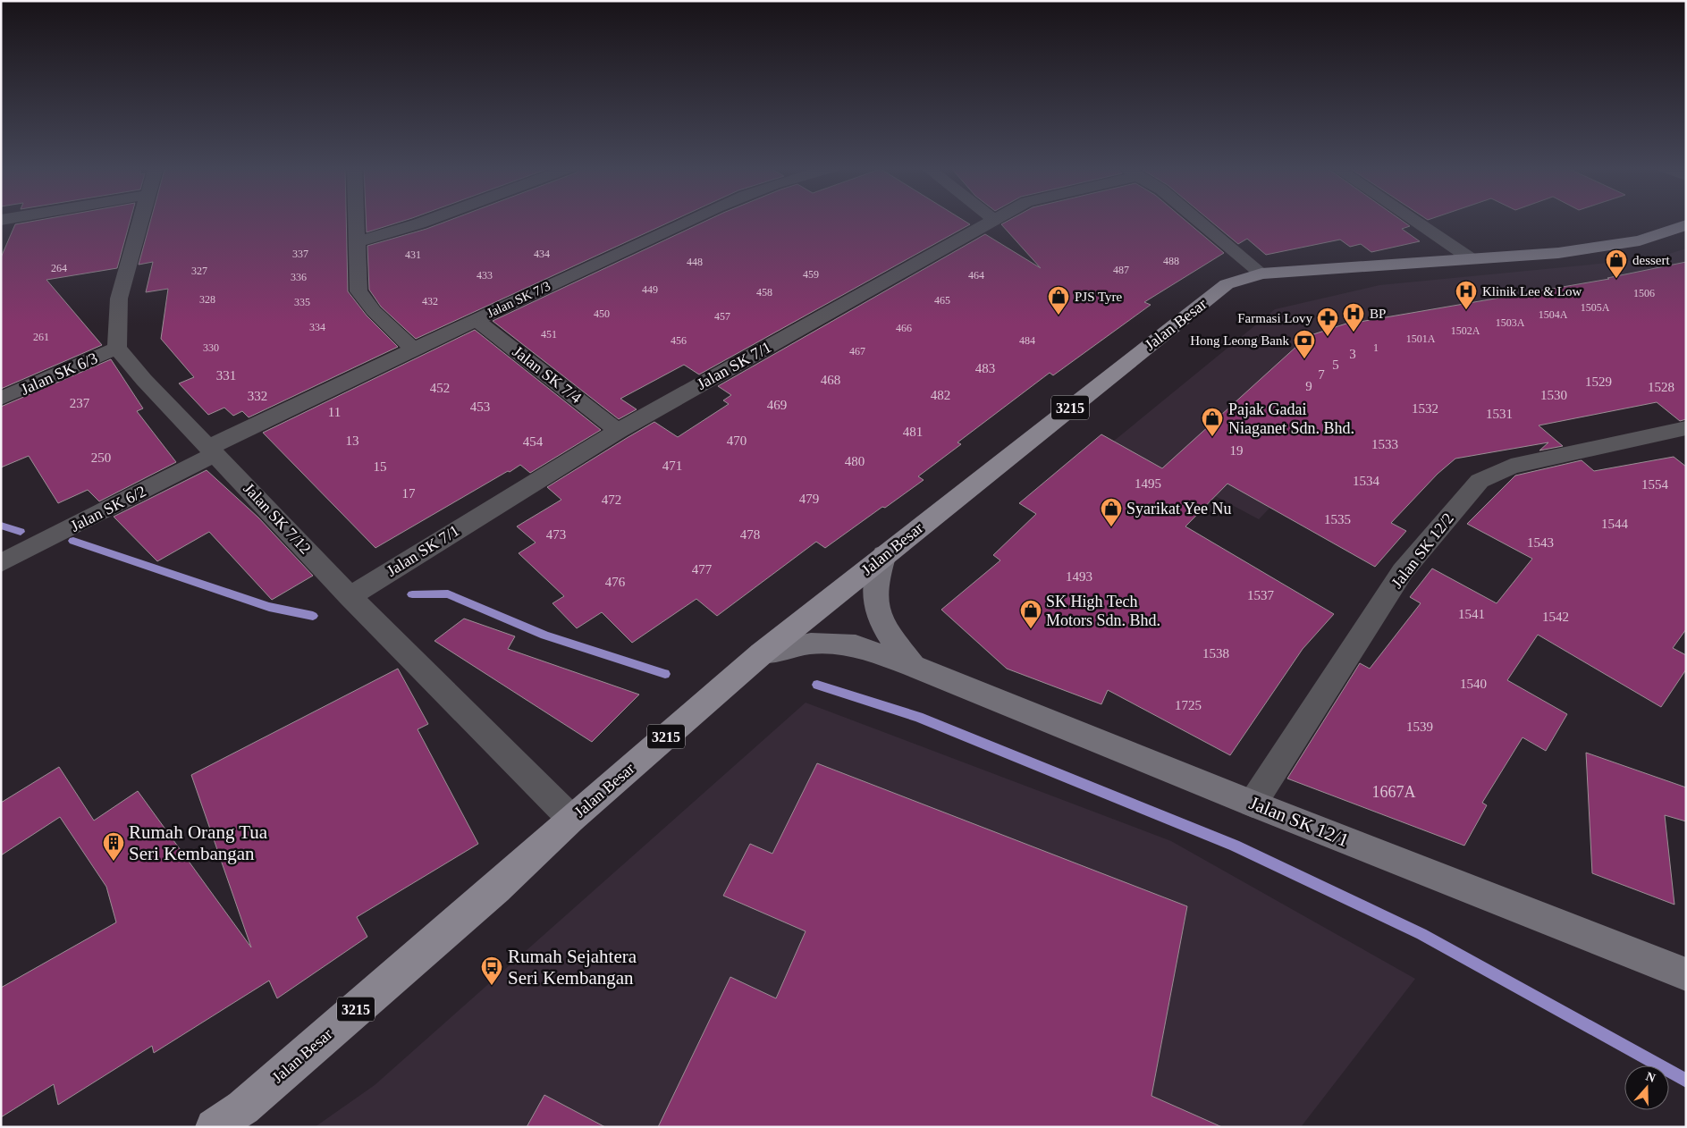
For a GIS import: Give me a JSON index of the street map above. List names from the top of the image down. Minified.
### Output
{"streets":{"main road":["Jalan Besar","3215","Jalan SK 12/1"],"street":["Jalan SK 7/3","Jalan SK 7/1","Jalan SK 6/3","Jalan SK 7/4","Jalan SK 6/2","Jalan SK 7/12","Jalan SK 12/2"]},"crossings":[["Jalan SK 7/3","Jalan SK 7/4"],["Jalan SK 7/3","Jalan SK 6/2"],["Jalan SK 7/3","Jalan SK 7/12"],["Jalan Besar","Jalan SK 7/12"],["Jalan Besar","Jalan SK 12/1"],["Jalan SK 7/1","Jalan SK 7/4"],["Jalan SK 7/1","Jalan SK 7/12"],["Jalan SK 6/3","Jalan SK 7/12"],["Jalan SK 6/2","Jalan SK 7/12"],["Jalan SK 12/2","Jalan SK 12/1"]],"places":{"shop":["dessert","PJS Tyre","Pajak Gadai Niaganet Sdn. Bhd.","Syarikat Yee Nu","SK High Tech Motors Sdn. Bhd."],"hospital":["Klinik Lee & Low","BP"],"pharmacy":["Farmasi Lovy"],"bank":["Hong Leong Bank"],"building":["Rumah Orang Tua Seri Kembangan"],"bus stop":["Rumah Sejahtera Seri Kembangan"]},"house_numbers":["337","434","431","488","448","264","487","327","459","433","464","336","449","458","1506","328","465","432","335","1505A","450","1504A","457","1503A","334","466","1502A","451","261","1501A","456","484","330","1","467","3","5","483","7","331","468","1529","9","1528","452","482","1530","332","237","469","453","1532","11","1531","481","13","470","454","1533","19","250","480","471","15","1534","1495","1554","17","479","472","1535","1544","473","478","1543","477","1493","476","1537","1541","1542","1538","1540","1725","1539","1667A"],"north":"top"}
